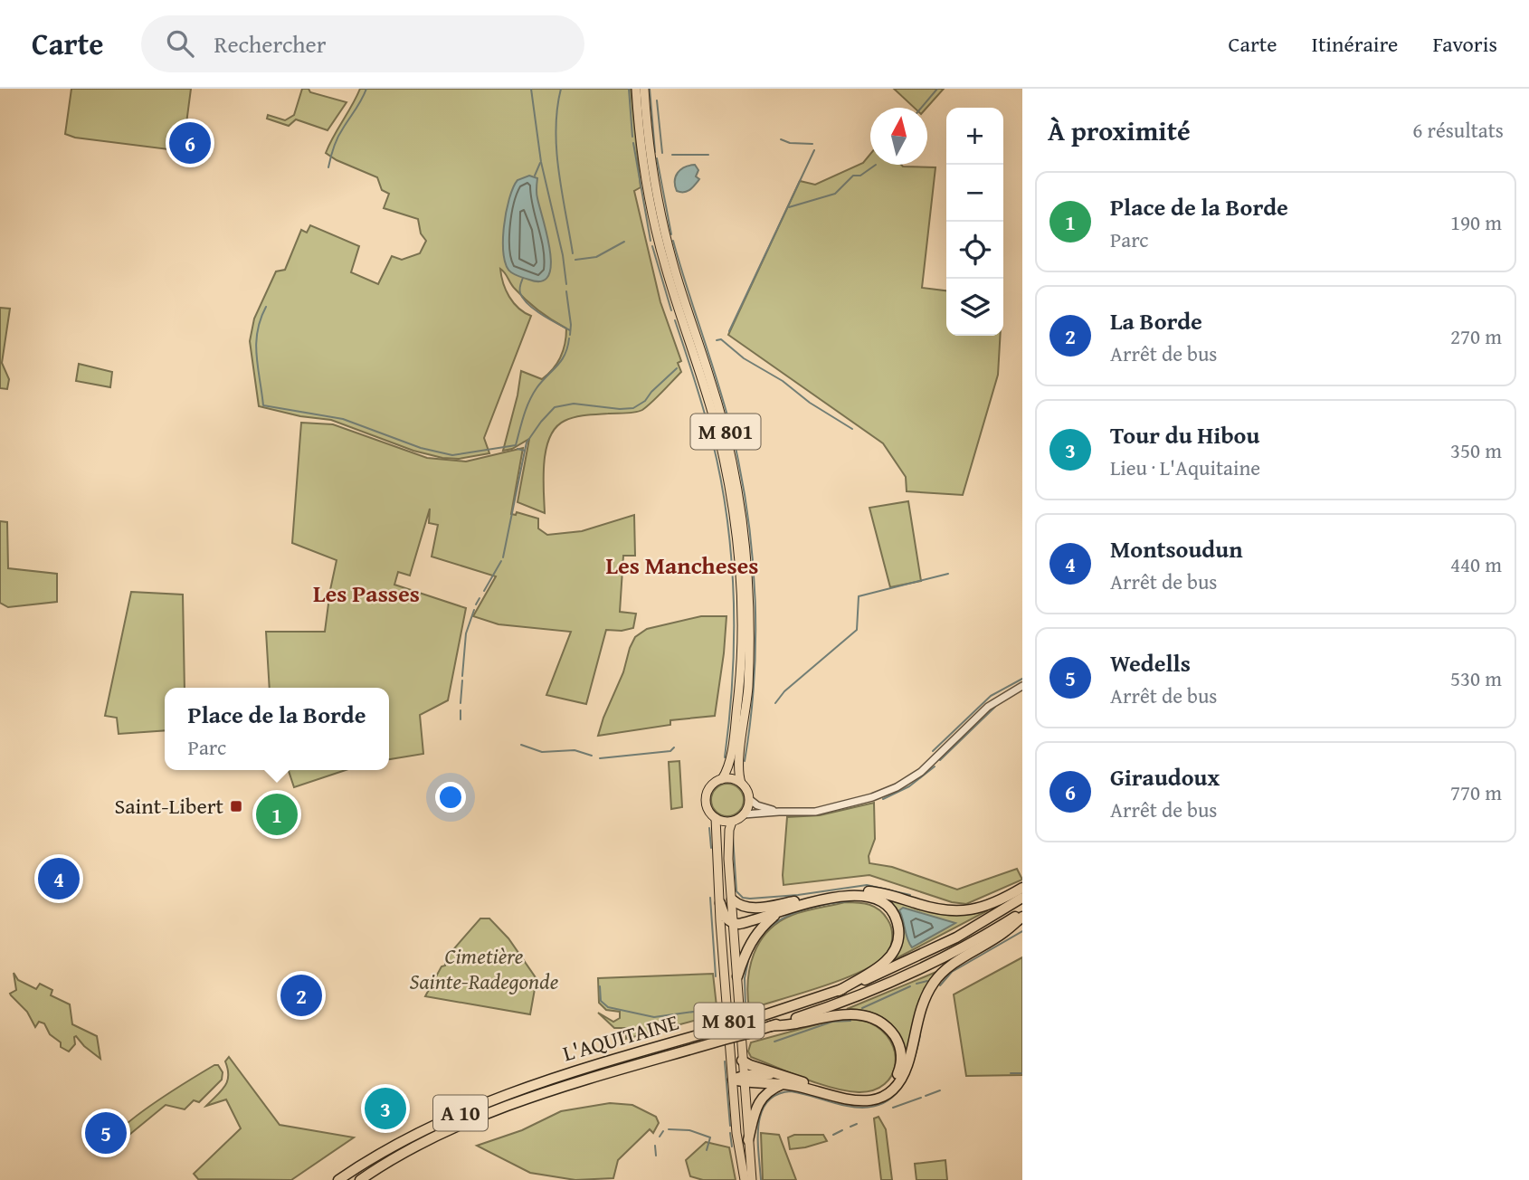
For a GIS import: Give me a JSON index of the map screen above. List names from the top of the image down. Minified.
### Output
{"streets":{"highway":["L'AQUITAINE","A 10"],"main road":["M 801"]},"districts":["Les Mancheses","Les Passes"],"parks":["Cimetière Sainte-Radegonde"],"places":{"transit":["Saint-Libert"]},"north":"top","page":{"header":"Carte","search":"Rechercher","nav":["Carte","Itinéraire","Favoris"],"heading":["À proximité","6 résultats"],"map_buttons":["+","−"],"pins":["6","1","4","2","3","5"],"list":[{"mark":"1","name":"Place de la Borde","note":"Parc","value":"190 m"},{"mark":"2","name":"La Borde","note":"Arrêt de bus","value":"270 m"},{"mark":"3","name":"Tour du Hibou","note":"Lieu · L'Aquitaine","value":"350 m"},{"mark":"4","name":"Montsoudun","note":"Arrêt de bus","value":"440 m"},{"mark":"5","name":"Wedells","note":"Arrêt de bus","value":"530 m"},{"mark":"6","name":"Giraudoux","note":"Arrêt de bus","value":"770 m"}],"popup":["Place de la Borde","Parc"]}}
